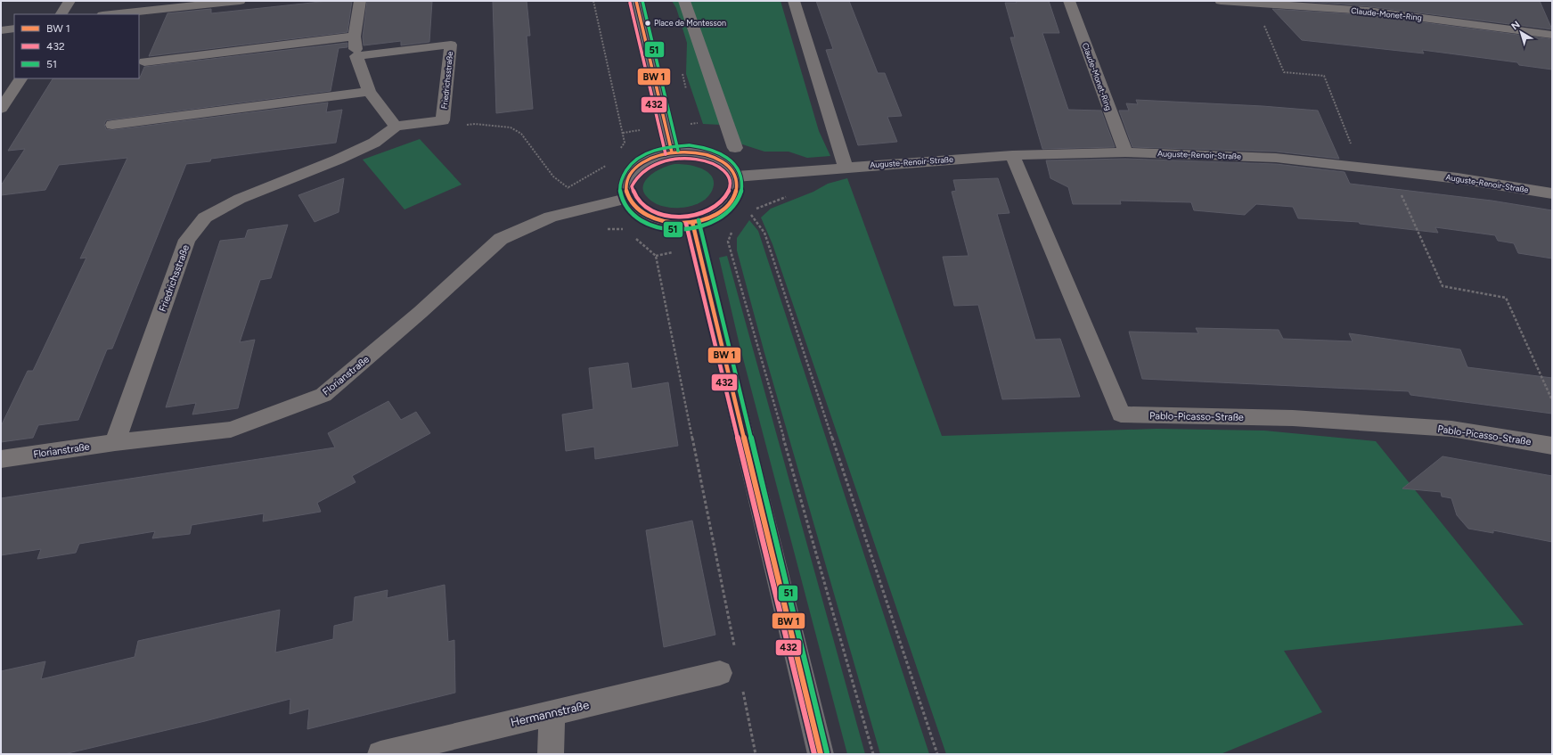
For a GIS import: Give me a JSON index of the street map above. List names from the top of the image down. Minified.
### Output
{"streets":{"street":["Claude-Monet-Ring","Friedrichsstraße","Auguste-Renoir-Straße","Florianstraße","Pablo-Picasso-Straße","Hermannstraße"]},"crossings":[["Claude-Monet-Ring","Auguste-Renoir-Straße"],["Friedrichsstraße","Florianstraße"],["Auguste-Renoir-Straße","Florianstraße"],["Auguste-Renoir-Straße","Pablo-Picasso-Straße"]],"places":["Place de Montesson"],"lines":["transit line 51","transit line 432"],"legend":["BW 1","432","51"],"north":"top left"}
